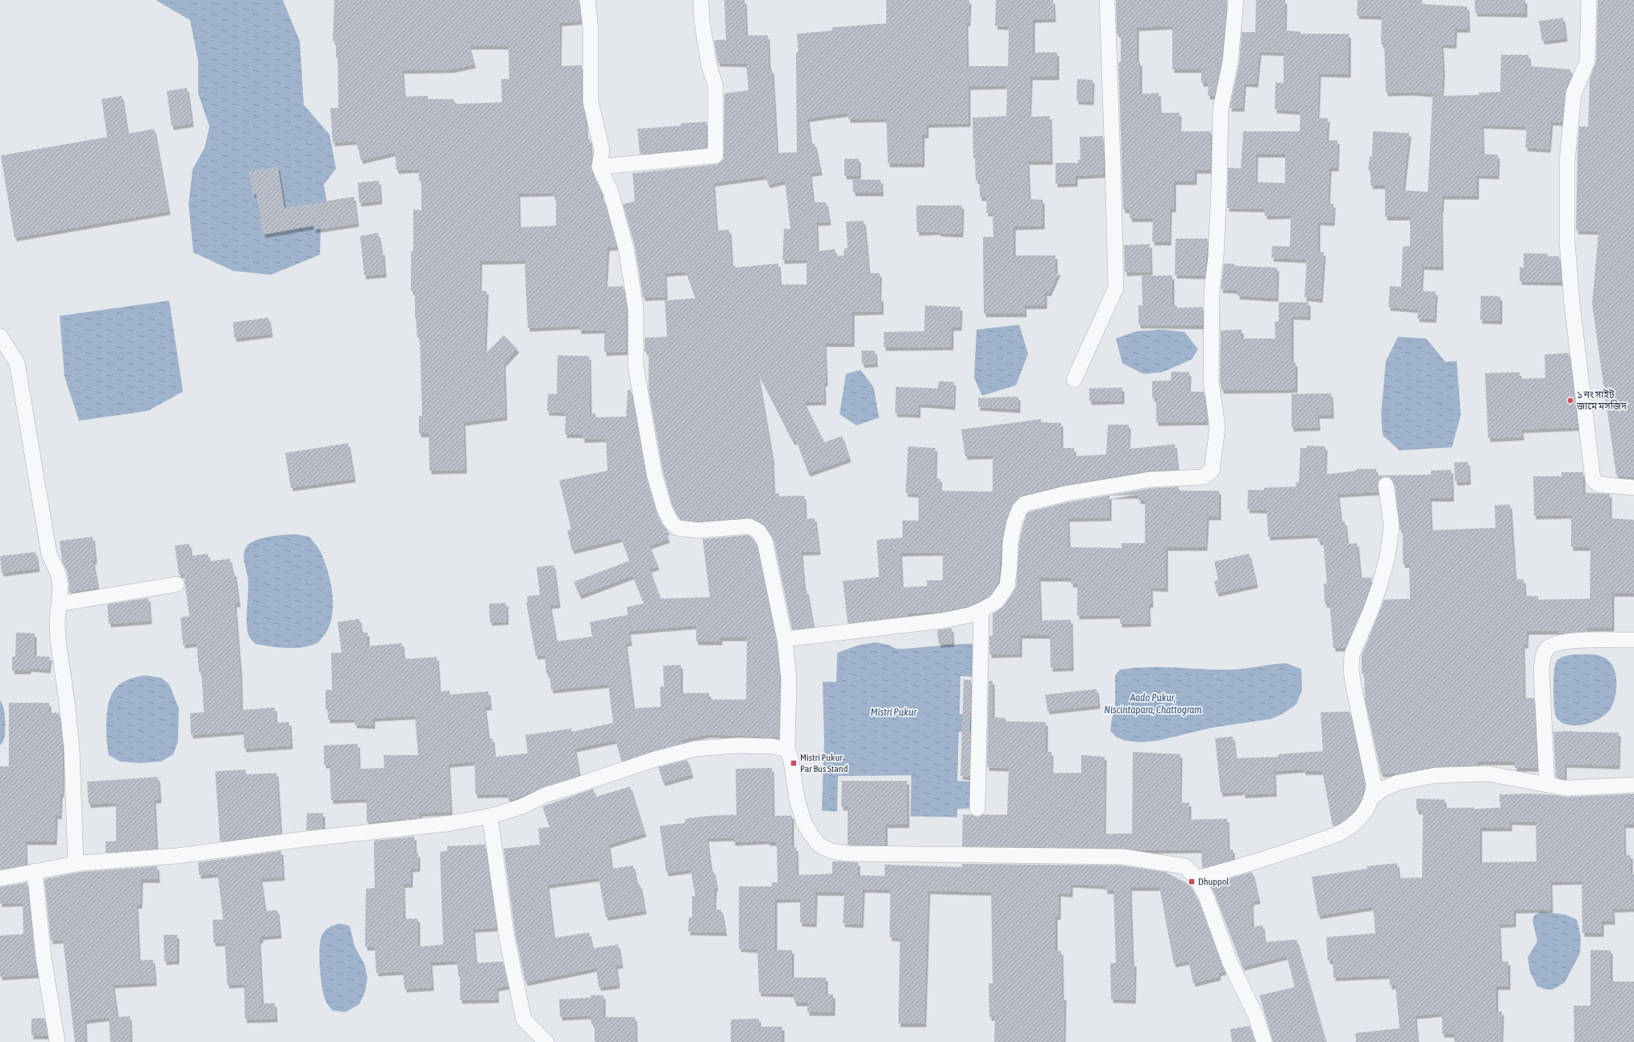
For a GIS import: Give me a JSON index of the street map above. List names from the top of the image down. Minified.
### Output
{"water":["Aado Pukur, Niscintapara, Chattogram","Mistri Pukur"],"places":{"other":["১ নং সাইট জামে মসজিদ"],"transit":["Mistri Pukur Par Bus Stand","Dhuppol"]}}
